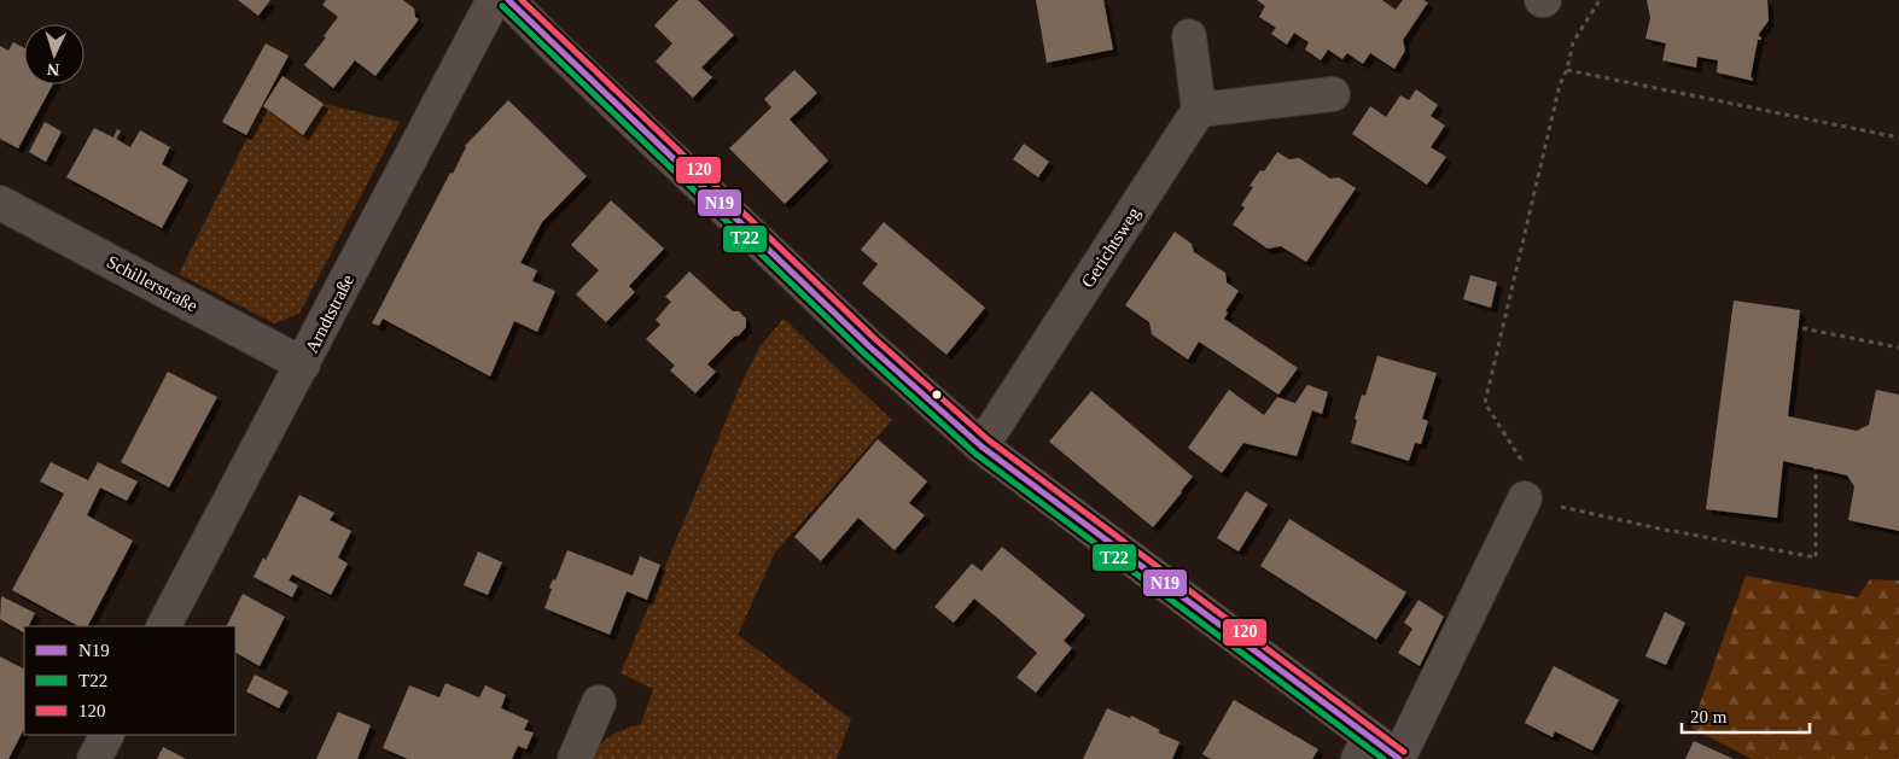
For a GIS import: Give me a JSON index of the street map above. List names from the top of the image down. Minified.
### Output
{"streets":{"street":["Gerichtsweg","Schillerstraße","Arndtstraße"]},"crossings":[["Schillerstraße","Arndtstraße"]],"lines":["transit line N19","transit line 120","transit line T22"],"legend":["N19","T22","120"],"scale_bar":"20 m","north":"bottom"}
